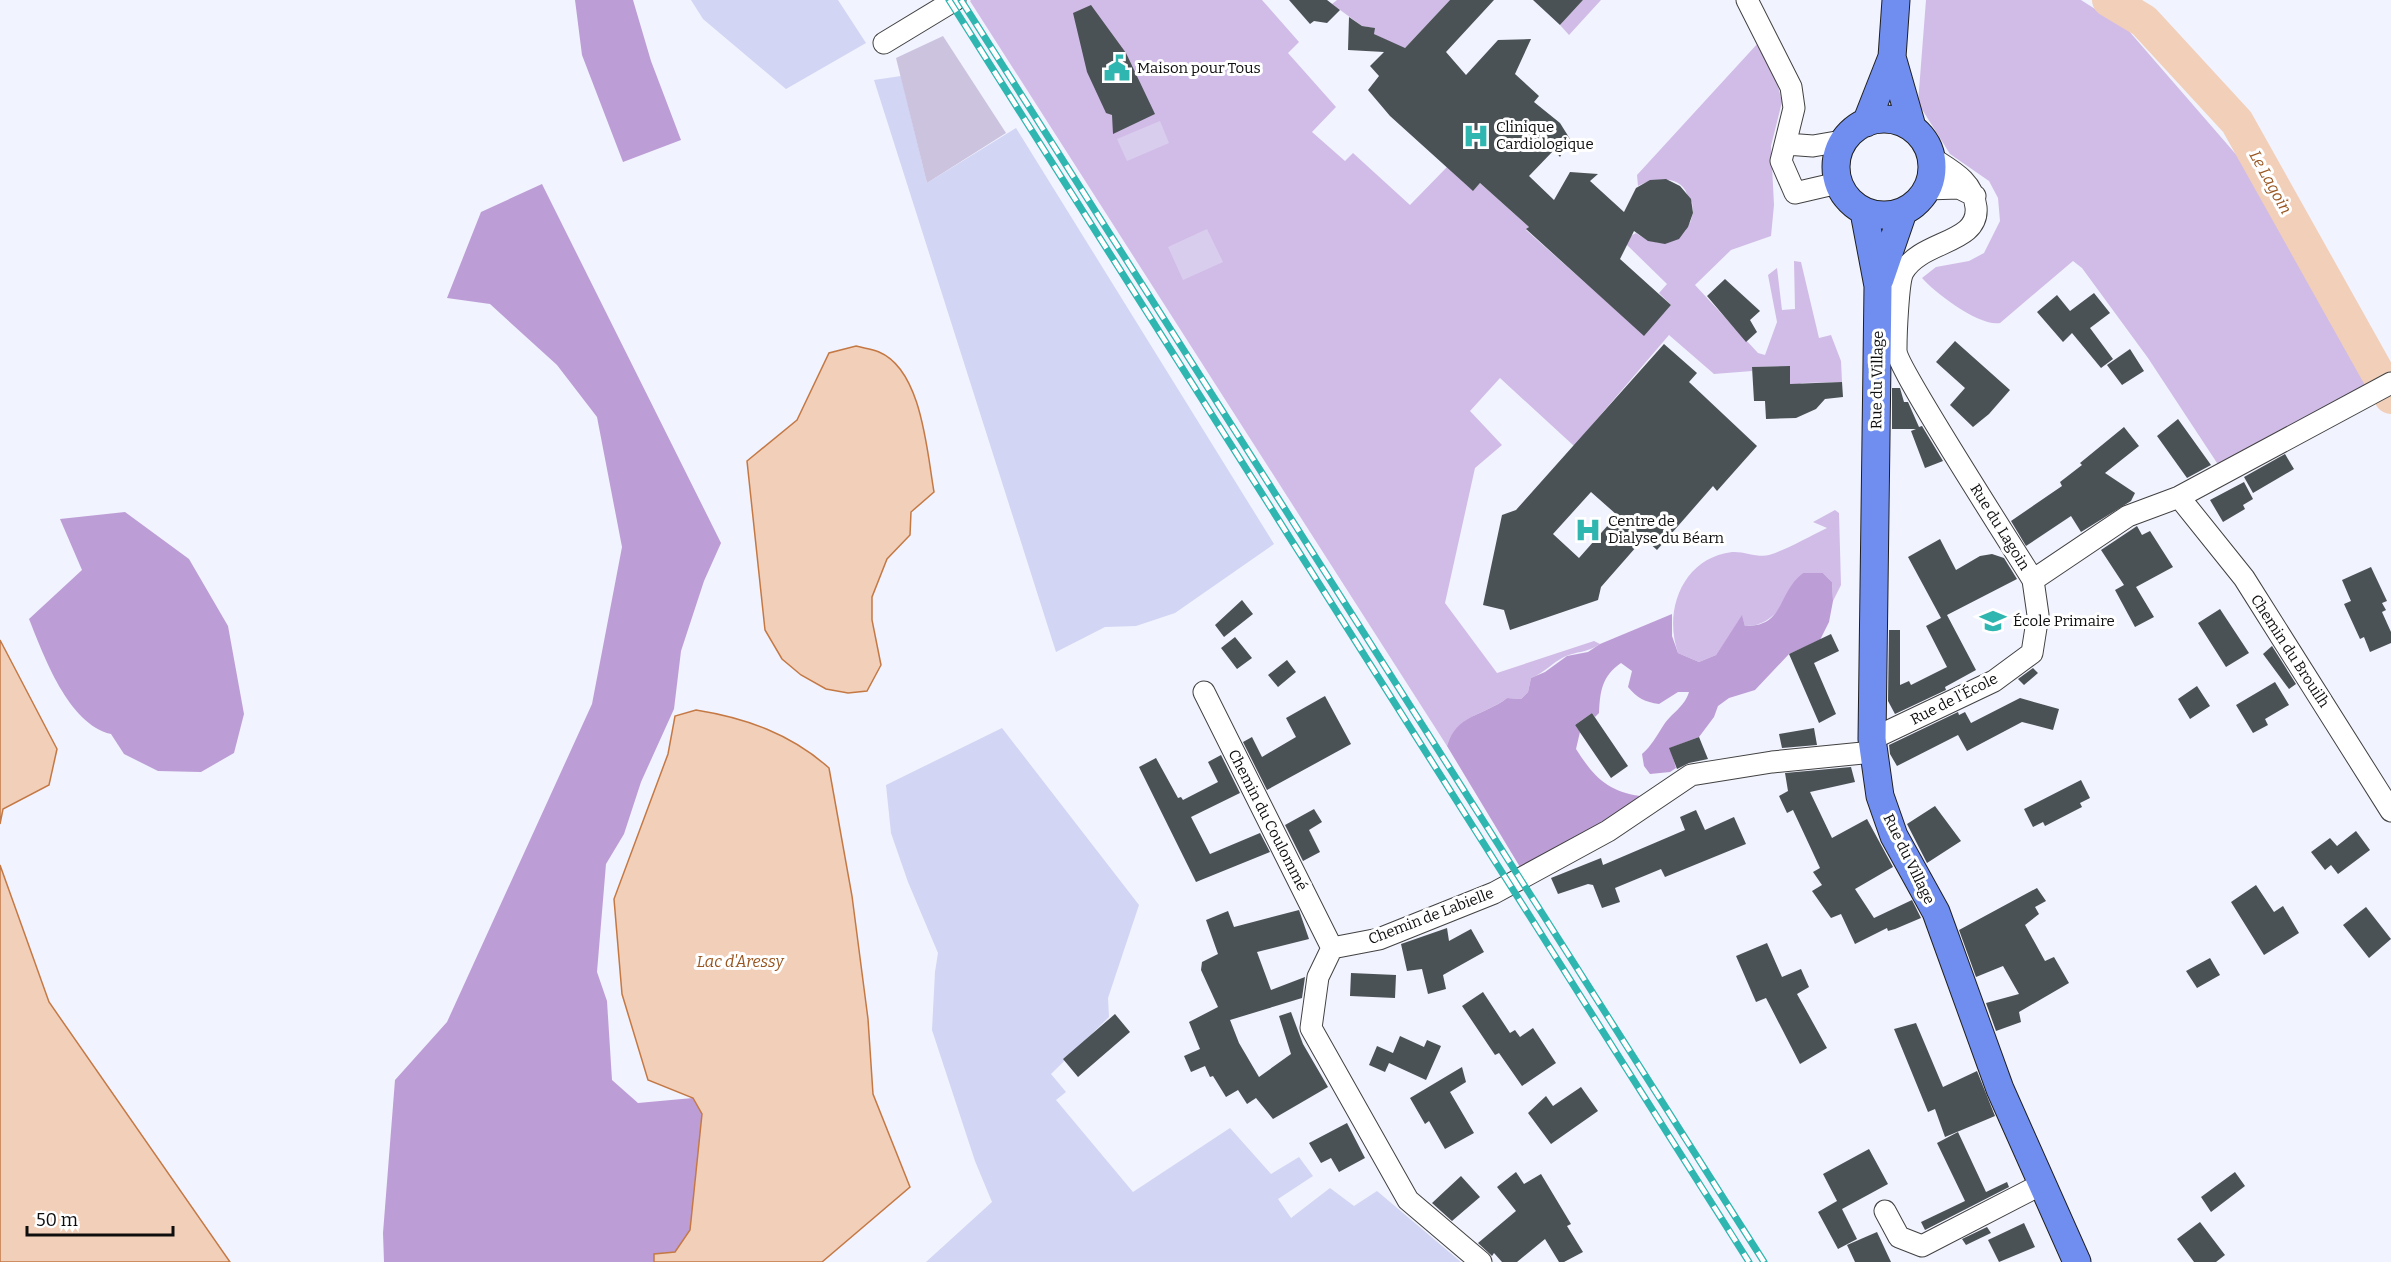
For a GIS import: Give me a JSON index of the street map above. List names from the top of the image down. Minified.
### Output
{"streets":{"main road":["Rue du Village"],"street":["Rue du Lagoin","Chemin du Brouilh","Rue de l'École","Chemin du Coulommé","Chemin de Labielle"]},"crossings":[["Rue du Village","Rue de l'École"],["Rue du Village","Chemin de Labielle"],["Rue du Lagoin","Chemin du Brouilh"],["Rue du Lagoin","Rue de l'École"],["Rue de l'École","Chemin de Labielle"],["Chemin du Coulommé","Chemin de Labielle"]],"water":["Le Lagoin","Lac d'Aressy"],"places":{"public building":["Maison pour Tous"],"hospital":["Clinique Cardiologique","Centre de Dialyse du Béarn"],"school or university":["École Primaire"]},"scale_bar":"50 m"}
